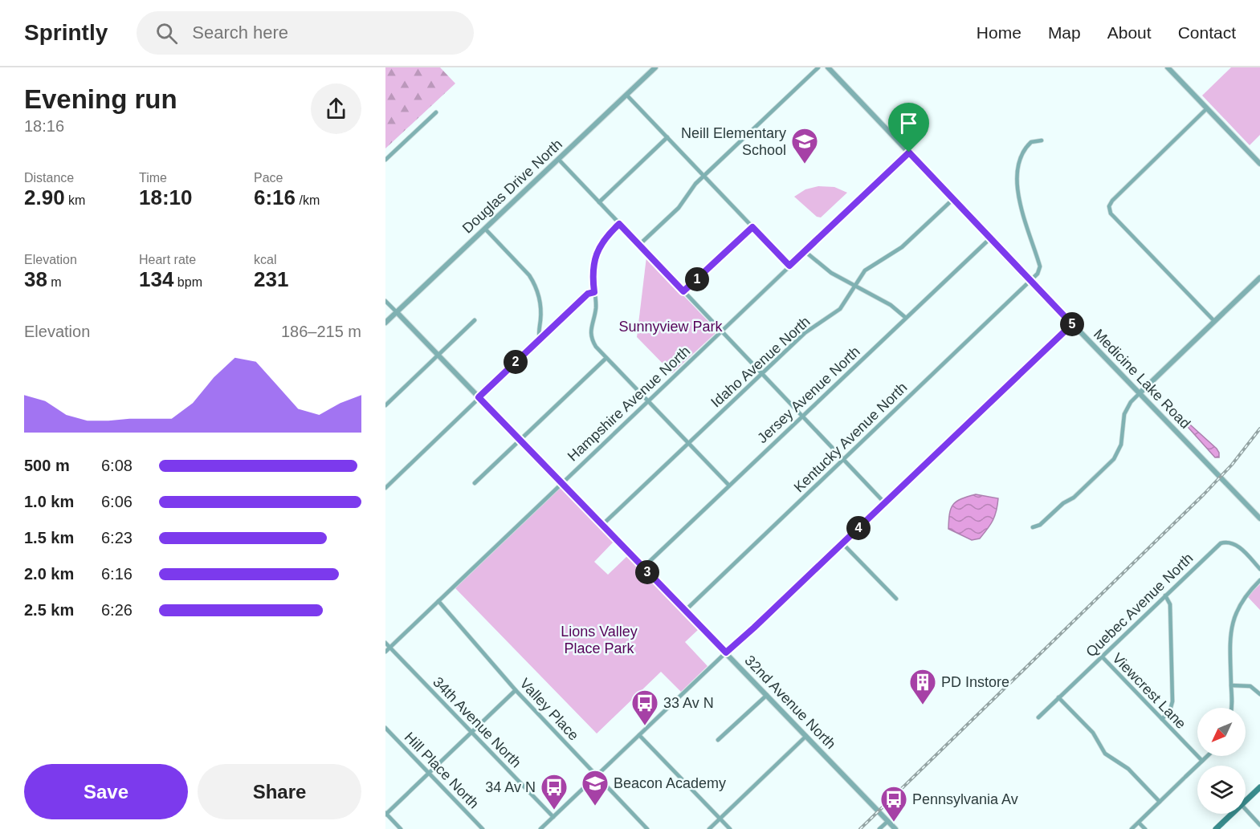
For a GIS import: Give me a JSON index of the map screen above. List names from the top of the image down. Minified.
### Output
{"streets":{"street":["Douglas Drive North","Idaho Avenue North","Medicine Lake Road","Jersey Avenue North","Hampshire Avenue North","Kentucky Avenue North","Quebec Avenue North","Viewcrest Lane","32nd Avenue North","Valley Place","34th Avenue North","Hill Place North"]},"crossings":[["Douglas Drive North","32nd Avenue North"],["Idaho Avenue North","Medicine Lake Road"],["Idaho Avenue North","32nd Avenue North"],["Medicine Lake Road","Jersey Avenue North"],["Medicine Lake Road","Hampshire Avenue North"],["Medicine Lake Road","Kentucky Avenue North"],["Jersey Avenue North","32nd Avenue North"],["Hampshire Avenue North","32nd Avenue North"],["Hampshire Avenue North","Valley Place"],["Hampshire Avenue North","34th Avenue North"],["Kentucky Avenue North","32nd Avenue North"],["Quebec Avenue North","Viewcrest Lane"]],"parks":["Sunnyview Park","Lions Valley Place Park"],"places":{"school or university":["Neill Elementary School","Beacon Academy"],"building":["PD Instore"],"bus stop":["33 Av N","34 Av N","Pennsylvania Av"]},"north":"bottom left","page":{"header":"Sprintly","search":"Search here","nav":["Home","Map","About","Contact"],"heading":["Evening run","18:16"],"stats":[["Distance","2.90 km"],["Time","18:10"],["Pace","6:16 /km"],["Elevation","38 m"],["Heart rate","134 bpm"],["kcal","231"]],"pins":["1","5","2","4","3"],"chart":["Elevation","186–215 m"],"list":[{"name":"500 m","note":"6:08"},{"name":"1.0 km","note":"6:06"},{"name":"1.5 km","note":"6:23"},{"name":"2.0 km","note":"6:16"},{"name":"2.5 km","note":"6:26"}],"buttons":["Save","Share"]}}
